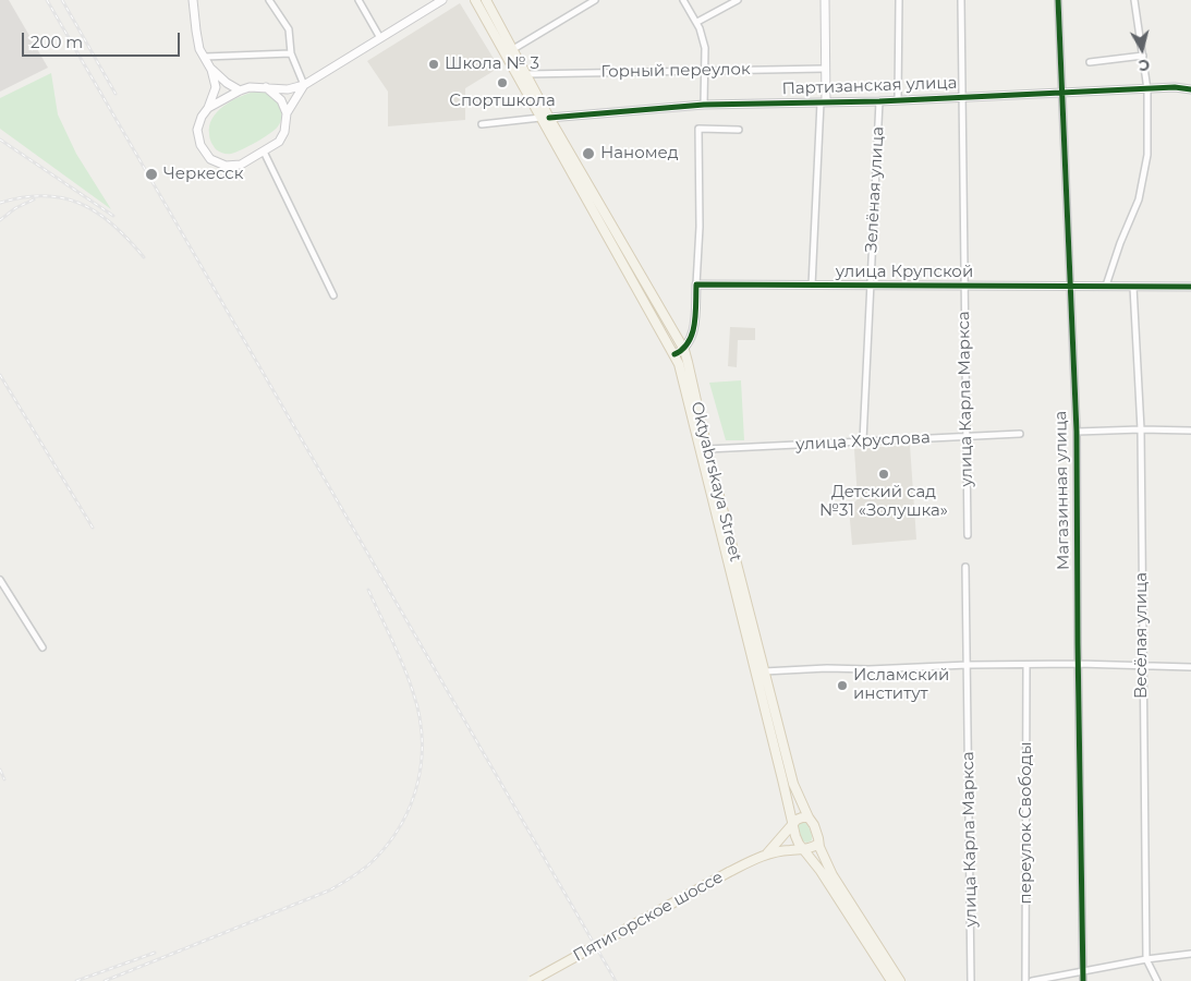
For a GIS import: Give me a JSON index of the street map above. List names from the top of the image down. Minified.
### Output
{"streets":{"main road":["Oktyabrskaya Street","Пятигорское шоссе"],"street":["Горный переулок","Партизанская улица","Зелёная улица","улица Крупской","улица Карла Маркса","улица Хруслова","Магазинная улица","Весёлая улица","переулок Свободы"]},"crossings":[["Горный переулок","Oktyabrskaya Street"],["Партизанская улица","Зелёная улица"],["Партизанская улица","улица Карла Маркса"],["Партизанская улица","Oktyabrskaya Street"],["Партизанская улица","Магазинная улица"],["Зелёная улица","улица Крупской"],["Зелёная улица","улица Хруслова"],["улица Крупской","улица Карла Маркса"],["улица Крупской","Магазинная улица"],["улица Крупской","Весёлая улица"],["улица Карла Маркса","улица Хруслова"],["улица Хруслова","Oktyabrskaya Street"],["Oktyabrskaya Street","Пятигорское шоссе"]],"places":["Школа № 3","Спортшкола","Наномед","Черкесск","Детский сад №31 «Золушка»","Исламский институт"],"scale_bar":"200 m","north":"bottom"}
